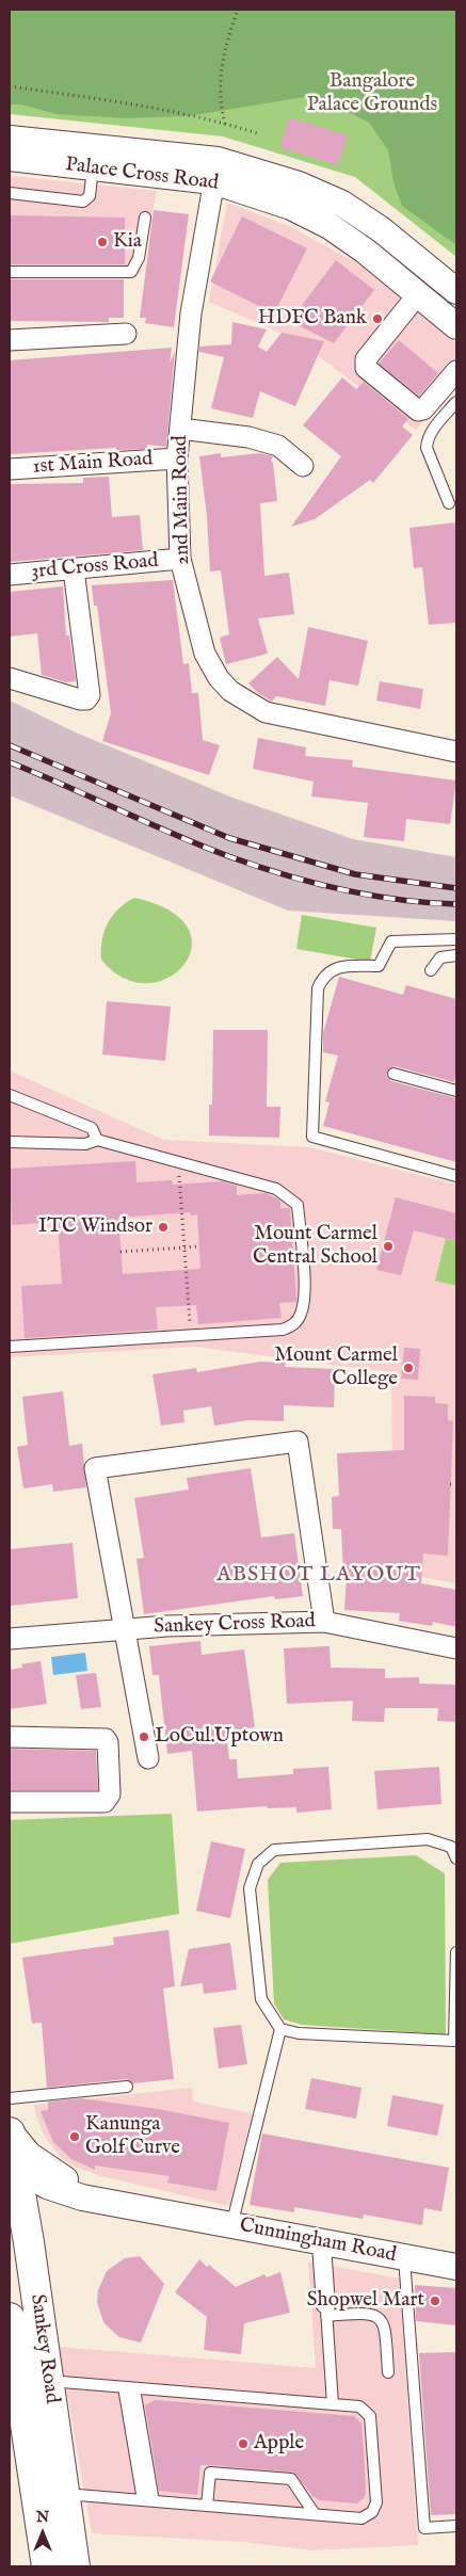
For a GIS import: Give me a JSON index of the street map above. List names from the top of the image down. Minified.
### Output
{"streets":{"main road":["Sankey Road"],"street":["Palace Cross Road","1st Main Road","2nd Main Road","3rd Cross Road","Sankey Cross Road","Cunningham Road"]},"crossings":[["Palace Cross Road","2nd Main Road"],["1st Main Road","2nd Main Road"],["2nd Main Road","3rd Cross Road"]],"districts":["ABSHOT LAYOUT"],"parks":["Bangalore Palace Grounds"],"places":["Kia","HDFC Bank","ITC Windsor","Mount Carmel Central School","Mount Carmel College","LoCul.Uptown","Kanunga Golf Curve","Shopwel Mart","Apple"],"north":"top"}
